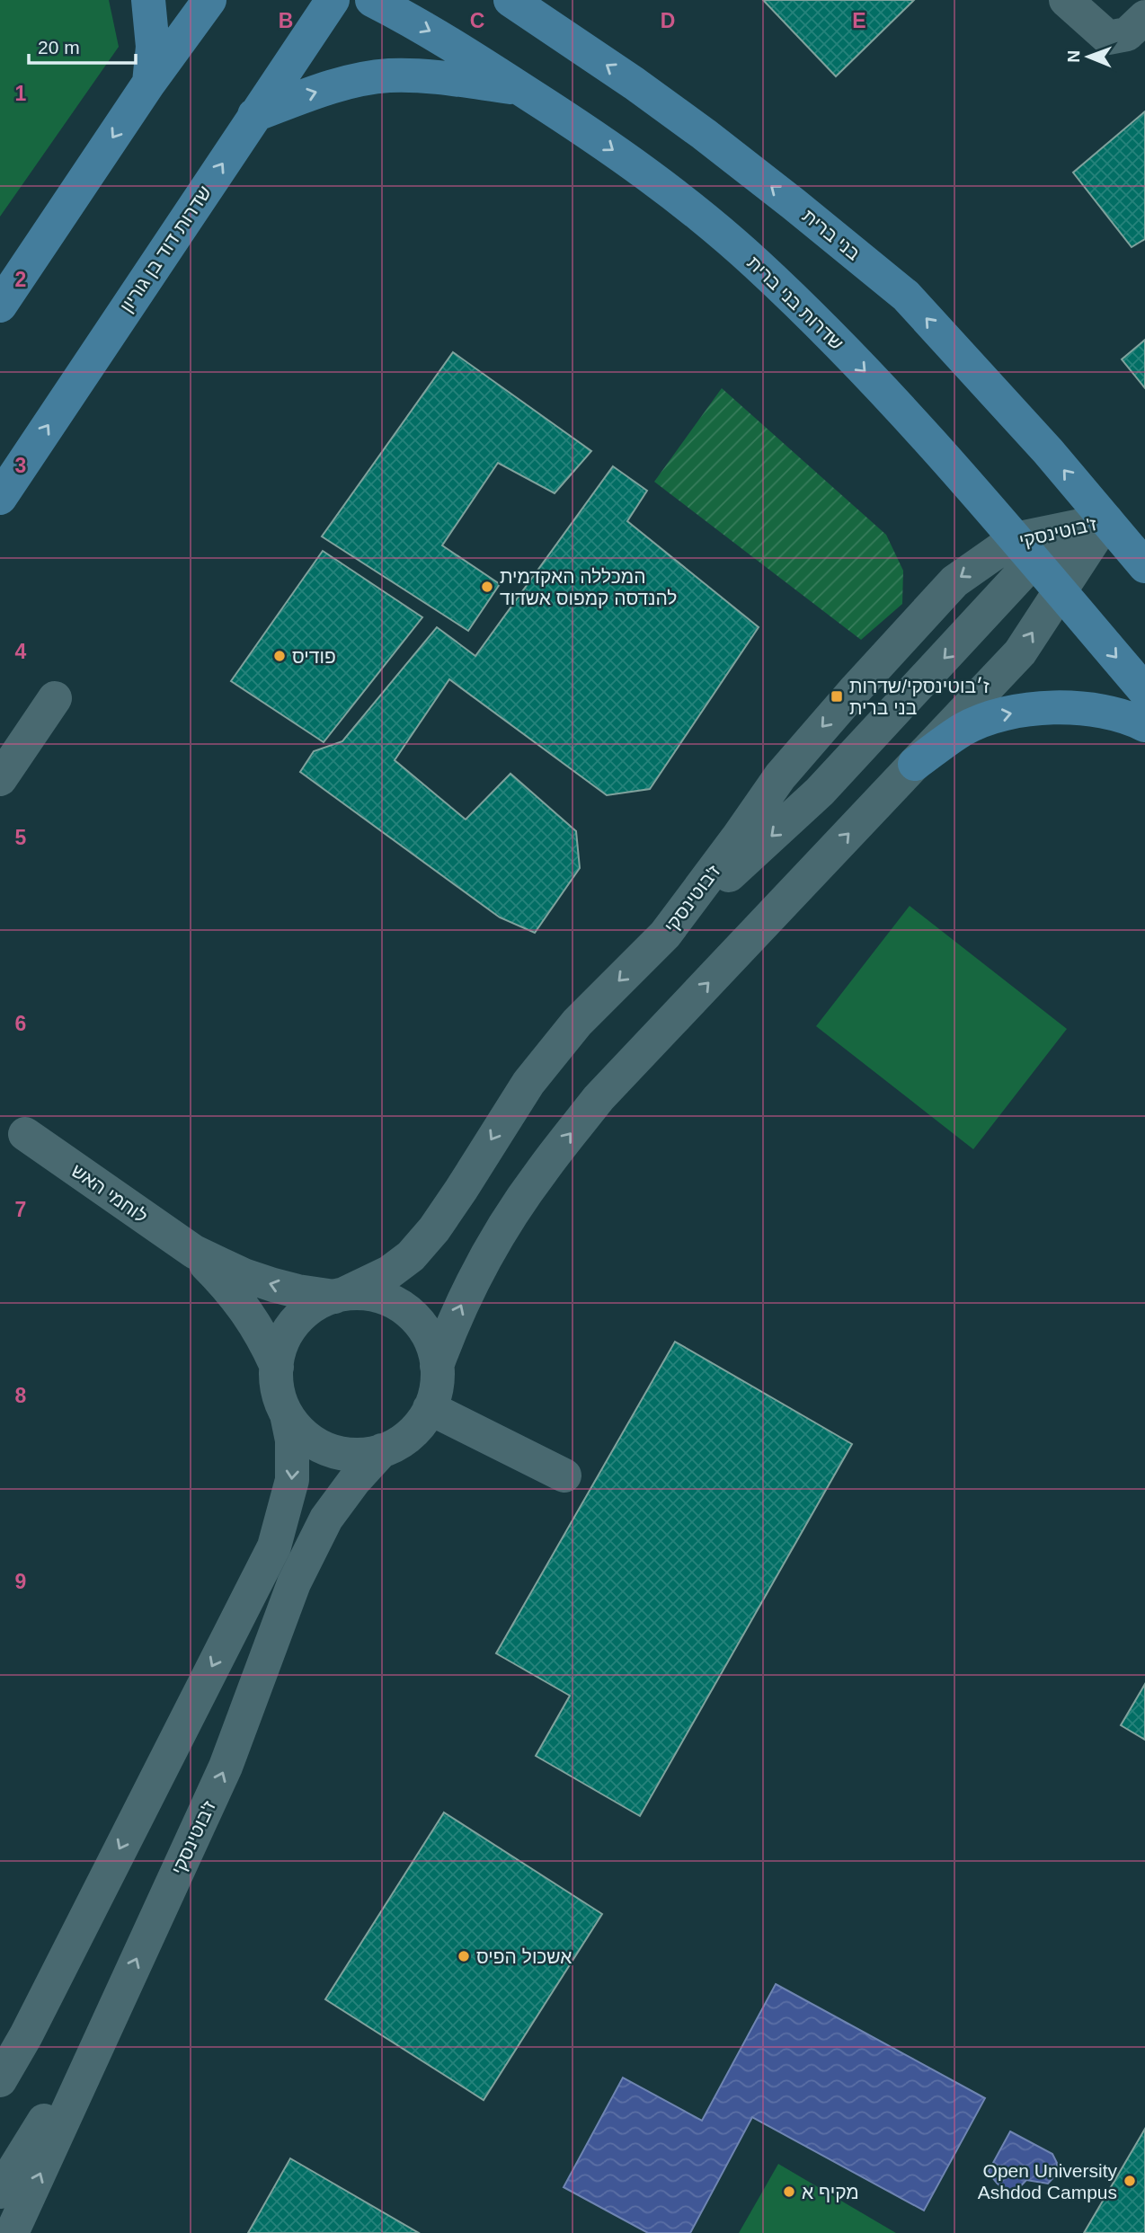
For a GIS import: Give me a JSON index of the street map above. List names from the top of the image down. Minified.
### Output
{"streets":{"main road":["בני ברית","שדרות דוד בן גוריון","שדרות בני ברית"],"street":["ז'בוטינסקי","לוחמי האש"]},"crossings":[["בני ברית","ז'בוטינסקי"],["שדרות בני ברית","ז'בוטינסקי"],["ז'בוטינסקי","לוחמי האש"]],"one_way":["בני ברית","שדרות בני ברית"],"places":{"other":["המכללה האקדמית להנדסה קמפוס אשדוד","פודיס","אשכול הפיס","Open University Ashdod Campus","מקיף א"],"transit":["ז׳בוטינסקי/שדרות בני ברית"]},"scale_bar":"20 m","north":"left","grid":{"columns":["B","C","D","E"],"rows":["1","2","3","4","5","6","7","8","9"]}}
